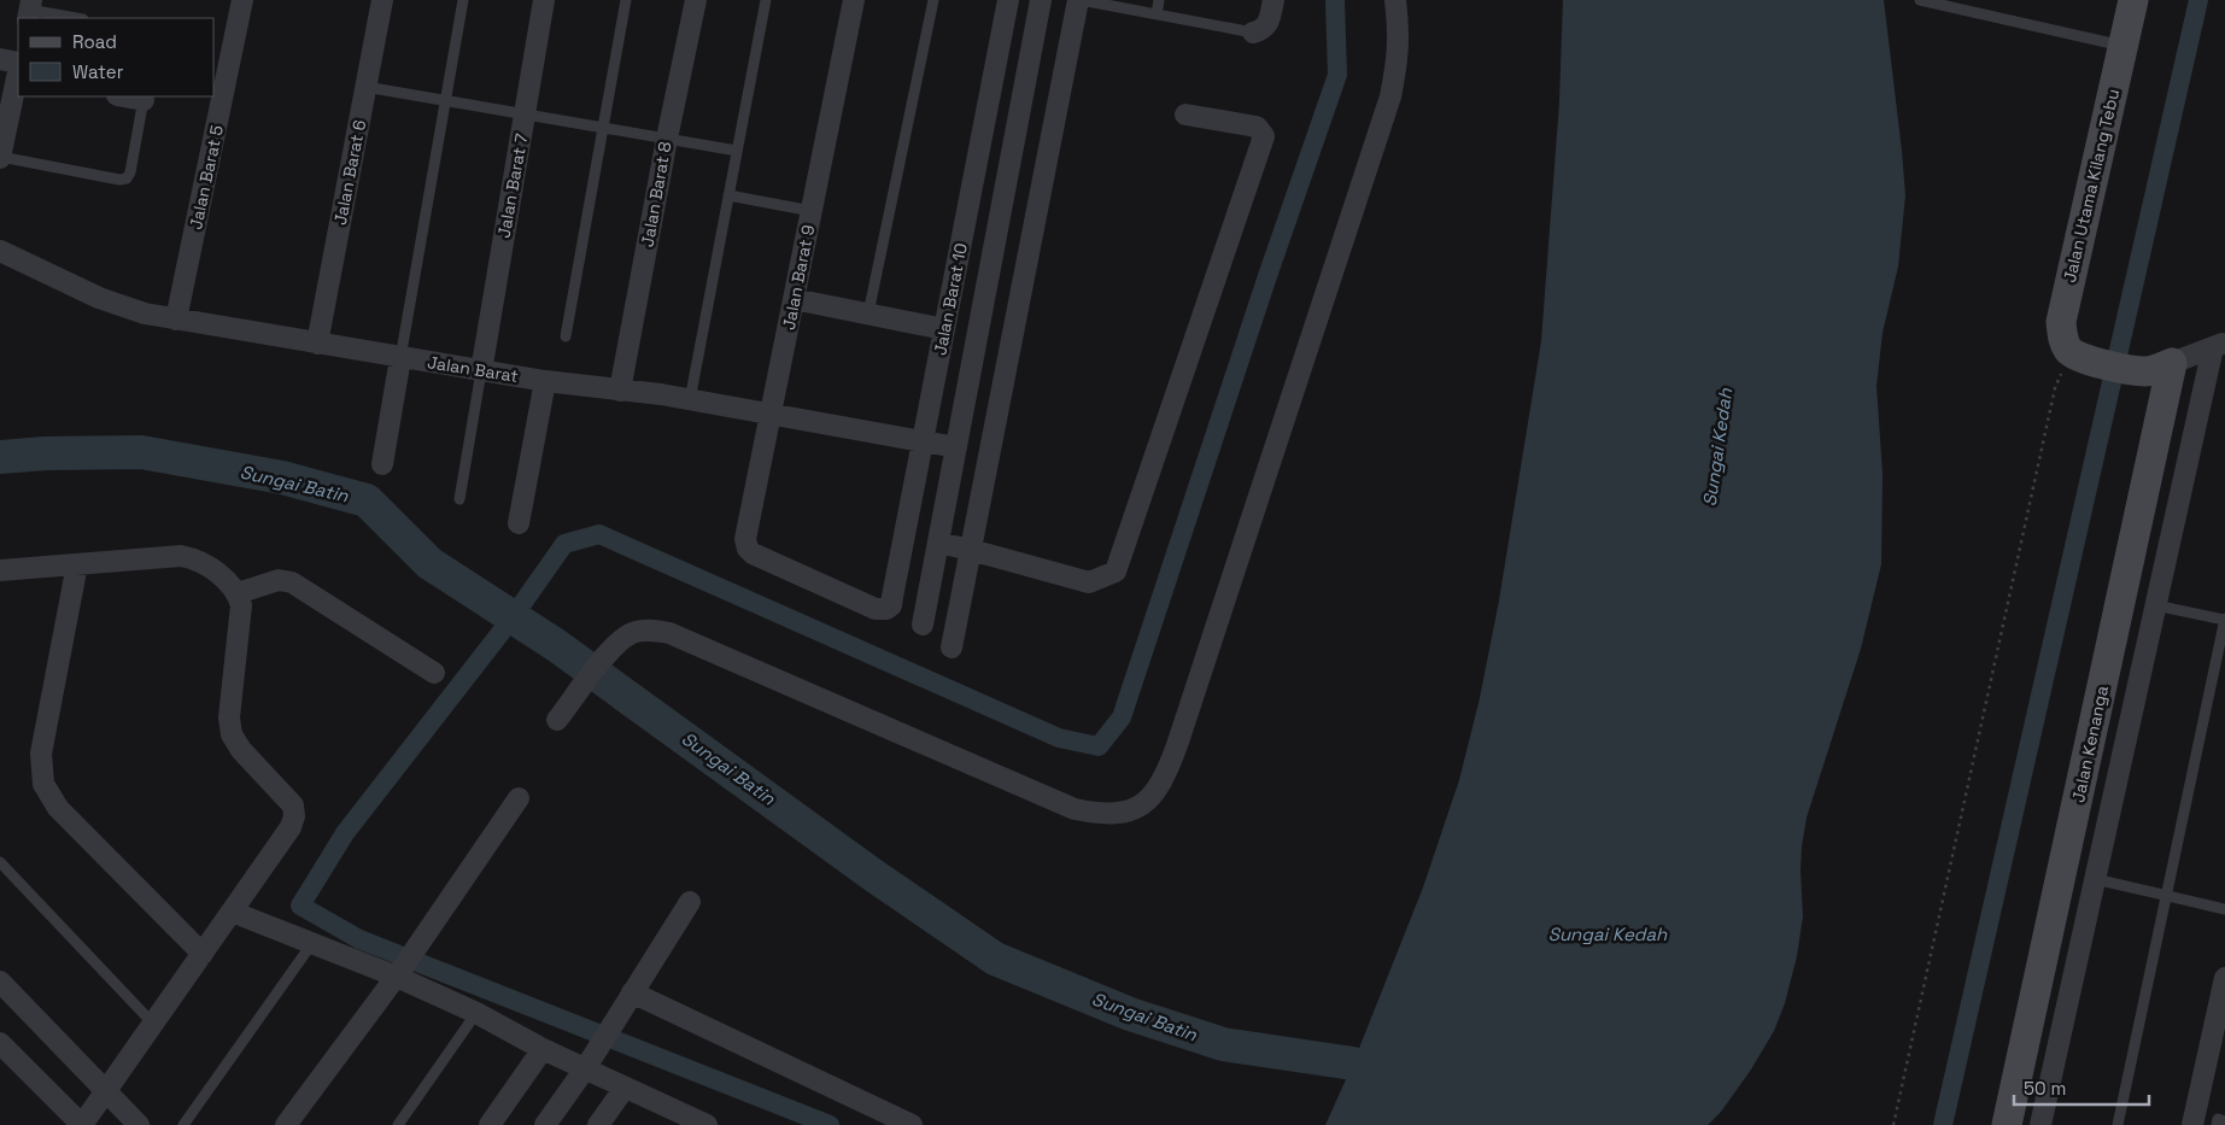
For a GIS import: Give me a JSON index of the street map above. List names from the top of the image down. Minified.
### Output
{"streets":{"street":["Jalan Barat 6","Jalan Barat 5","Jalan Barat 7","Jalan Utama Kilang Tebu","Jalan Barat 8","Jalan Barat 9","Jalan Barat 10","Jalan Barat","Jalan Kenanga"]},"crossings":[["Jalan Barat 6","Jalan Barat"],["Jalan Barat 5","Jalan Barat"],["Jalan Barat 7","Jalan Barat"],["Jalan Barat 8","Jalan Barat"],["Jalan Barat 9","Jalan Barat 10"],["Jalan Barat 9","Jalan Barat"],["Jalan Barat 10","Jalan Barat"]],"water":["Sungai Kedah","Sungai Batin"],"legend":["Road","Water"],"scale_bar":"50 m"}
